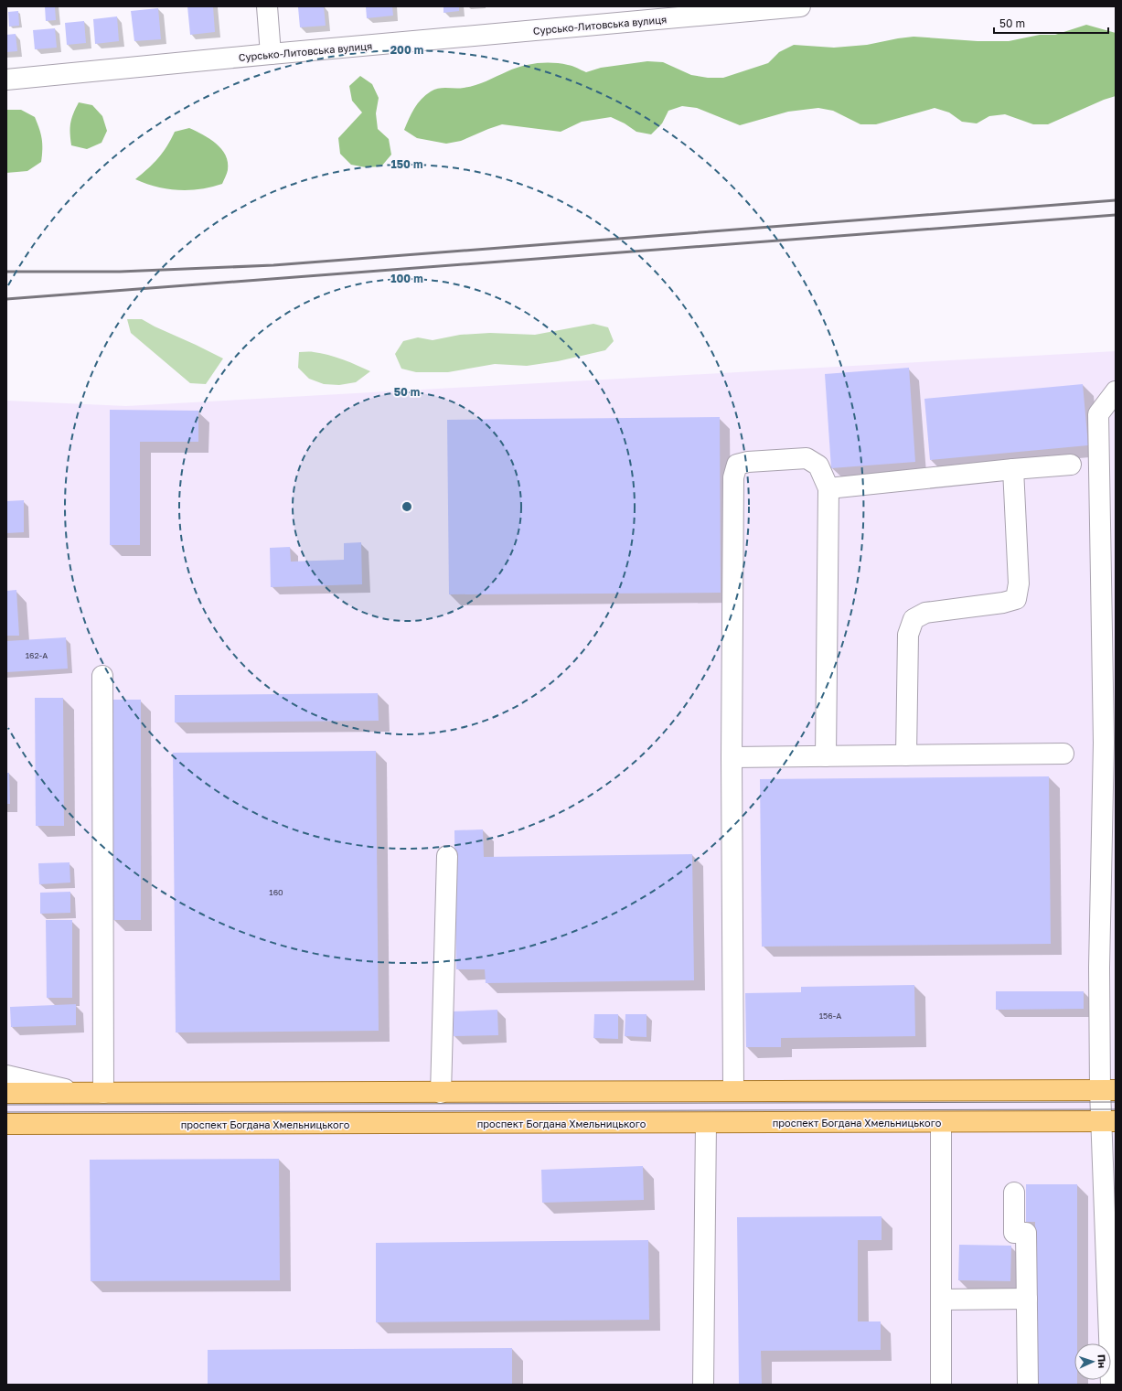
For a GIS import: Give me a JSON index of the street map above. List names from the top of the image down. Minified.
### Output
{"streets":{"main road":["проспект Богдана Хмельницького"],"street":["Сурсько-Литовська вулиця"]},"house_numbers":["162-А","160","156-А"],"scale_bar":"50 m","north":"right","rings":["200 m","150 m","100 m","50 m"]}
